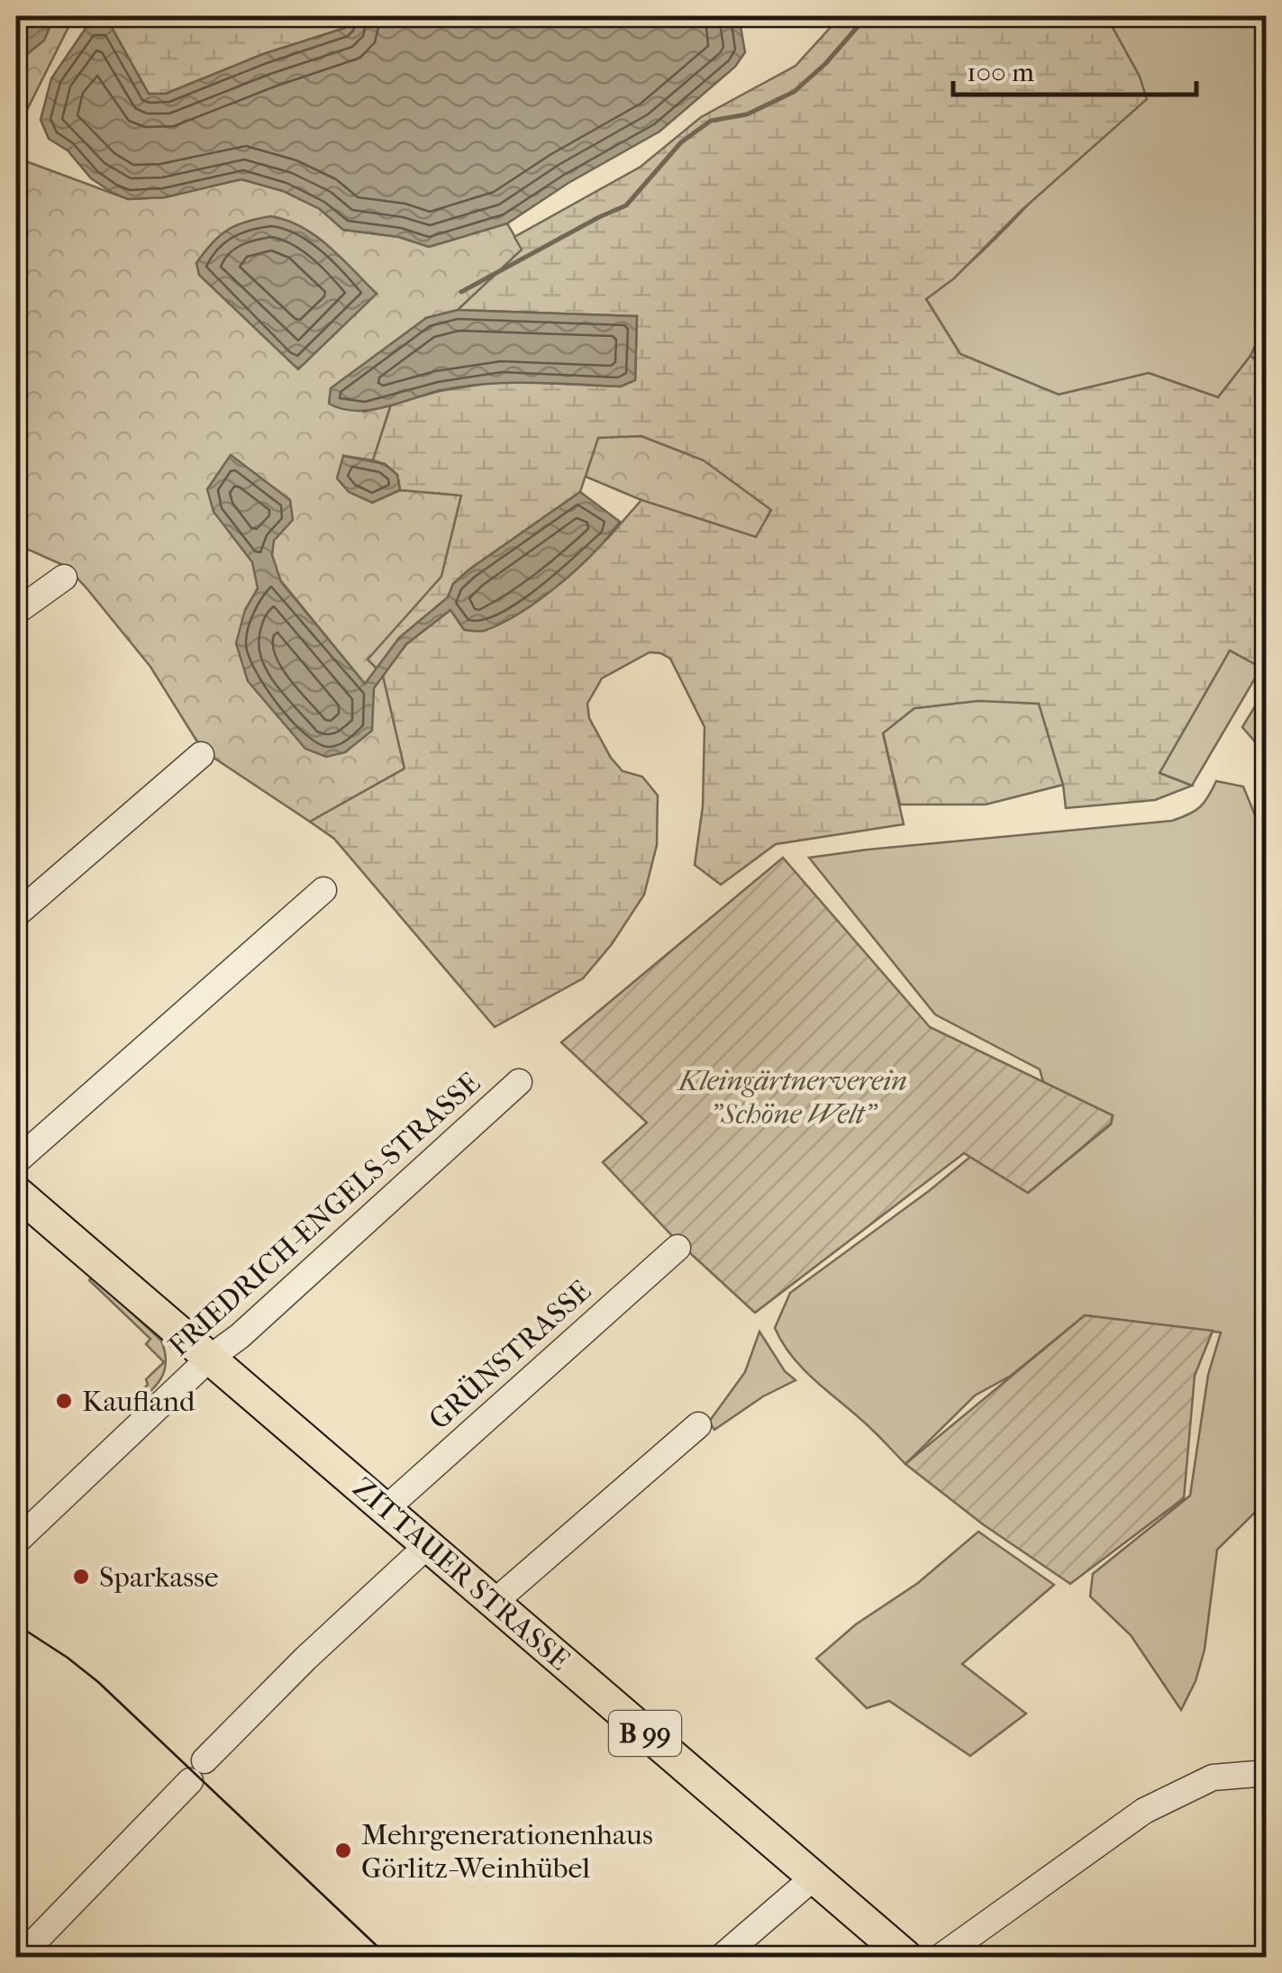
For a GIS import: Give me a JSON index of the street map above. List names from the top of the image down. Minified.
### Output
{"streets":{"main road":["ZITTAUER STRASSE","B 99"],"street":["FRIEDRICH-ENGELS-STRASSE","GRÜNSTRASSE"]},"crossings":[["FRIEDRICH-ENGELS-STRASSE","ZITTAUER STRASSE"],["GRÜNSTRASSE","ZITTAUER STRASSE"]],"parks":["Kleingärtnerverein \"Schöne Welt\""],"places":["Kaufland","Sparkasse","Mehrgenerationenhaus Görlitz-Weinhübel"],"scale_bar":"100 m"}
